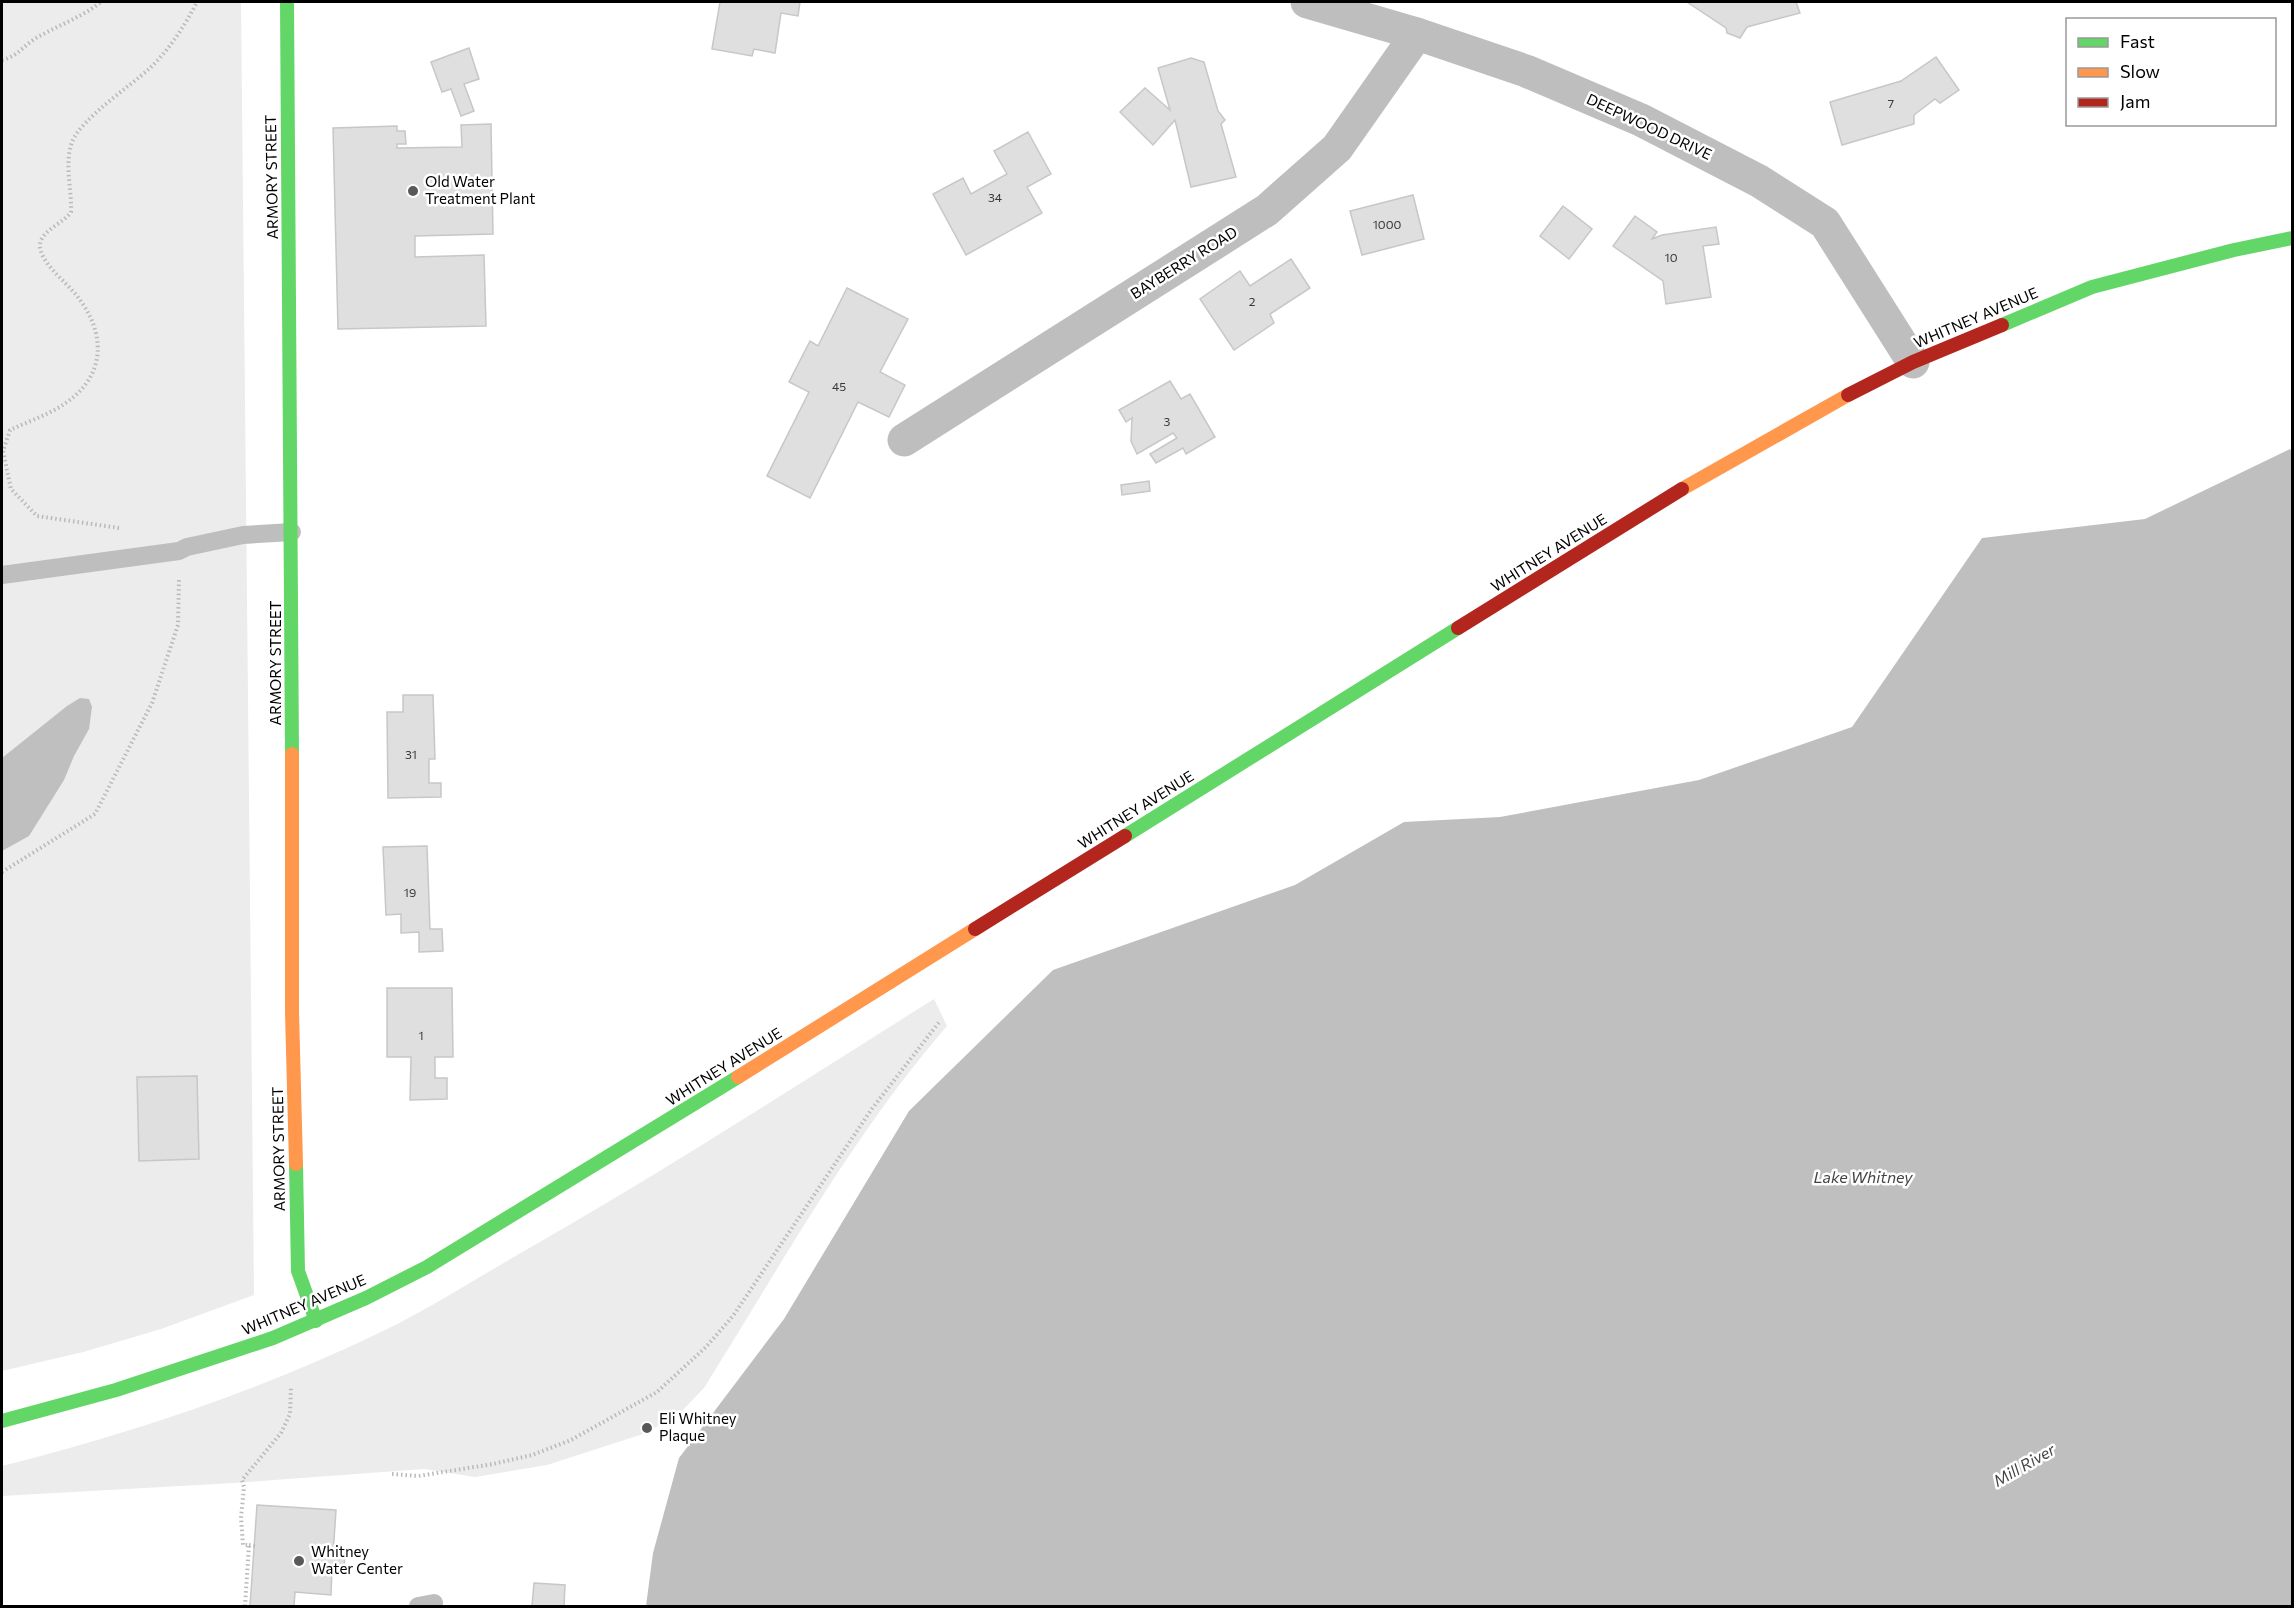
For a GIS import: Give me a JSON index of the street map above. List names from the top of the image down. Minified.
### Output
{"streets":{"main road":["ARMORY STREET","WHITNEY AVENUE"],"street":["DEEPWOOD DRIVE","BAYBERRY ROAD"]},"crossings":[["DEEPWOOD DRIVE","BAYBERRY ROAD"],["DEEPWOOD DRIVE","WHITNEY AVENUE"],["ARMORY STREET","WHITNEY AVENUE"]],"water":["Lake Whitney","Mill River"],"places":["Old Water Treatment Plant","Eli Whitney Plaque","Whitney Water Center"],"house_numbers":["7","34","1000","10","2","45","3","31","19","1"],"legend":["Fast","Slow","Jam"]}
